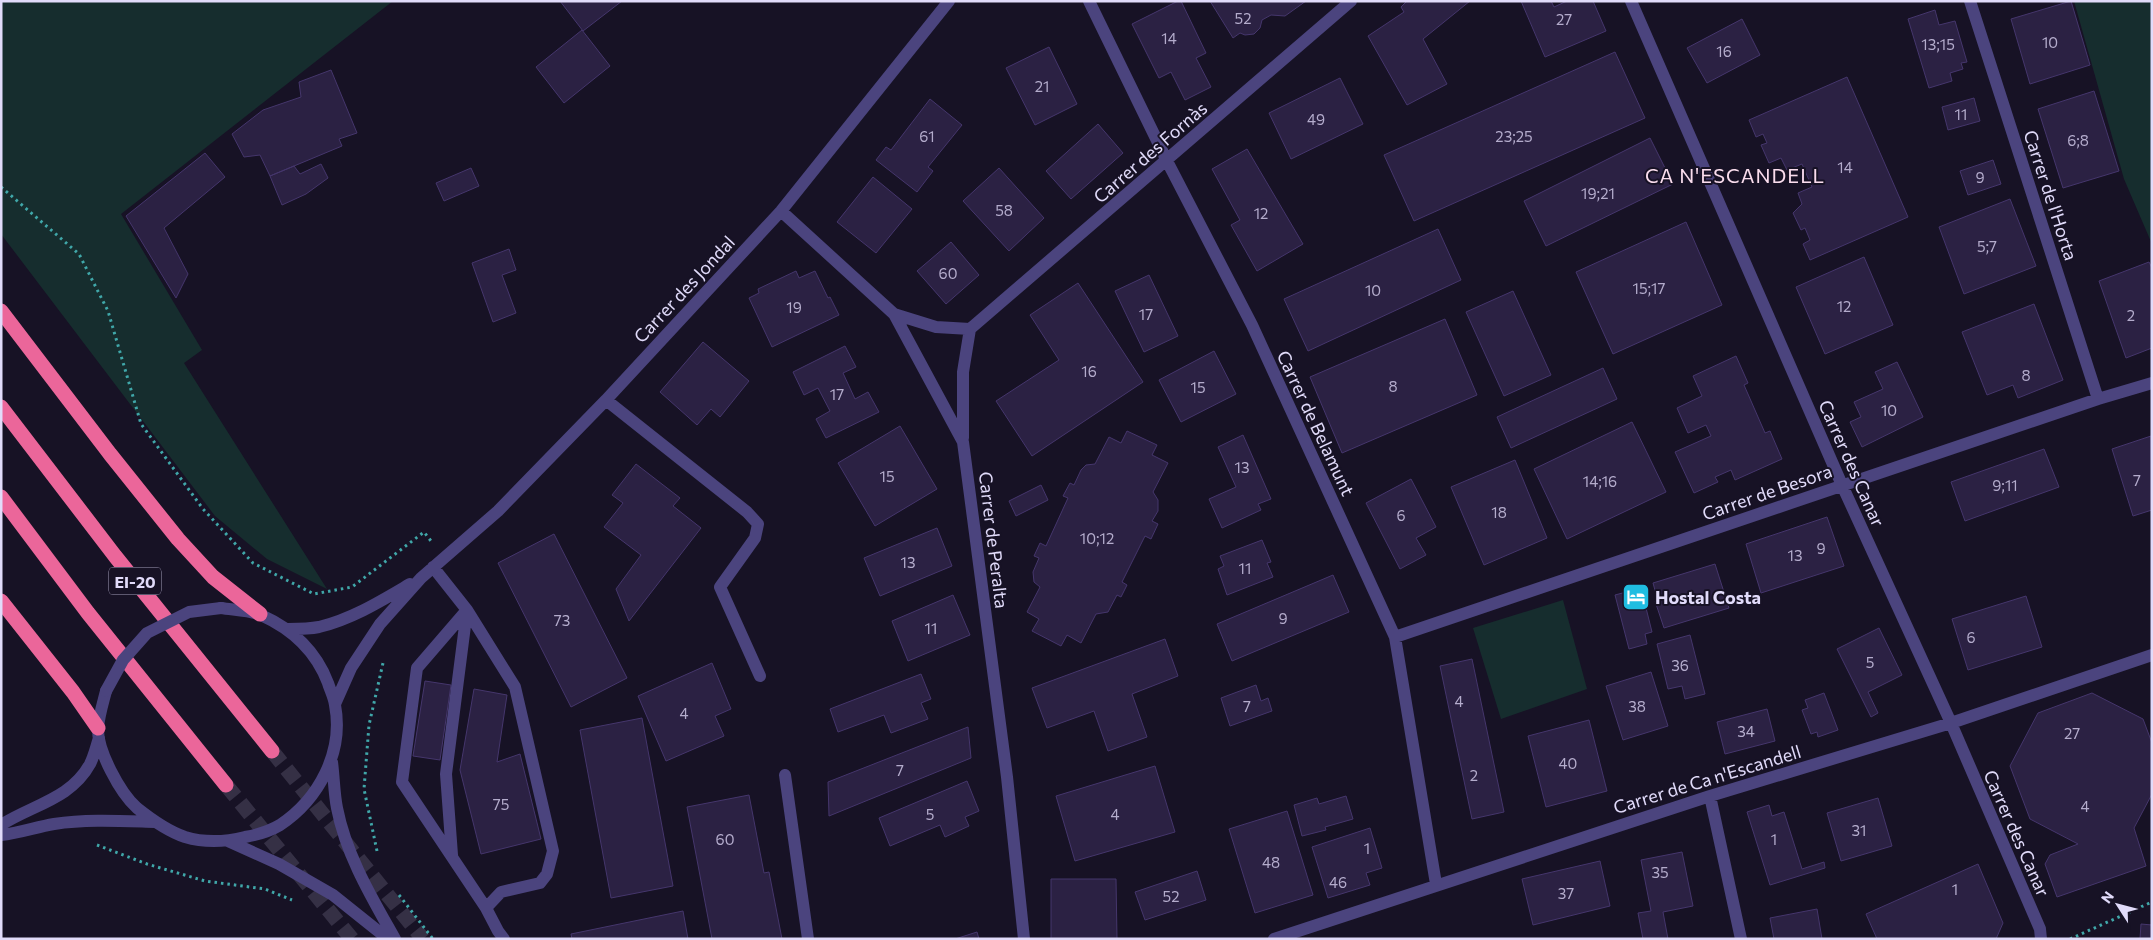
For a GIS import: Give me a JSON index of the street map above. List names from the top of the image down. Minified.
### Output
{"streets":{"highway":["EI-20"],"street":["Carrer des Fornàs","Carrer de l'Horta","Carrer des Jondal","Carrer de Belamunt","Carrer des Canar","Carrer de Besora","Carrer de Peralta","Carrer de Ca n'Escandell"]},"crossings":[["Carrer des Fornàs","Carrer de Belamunt"],["Carrer de l'Horta","Carrer de Besora"],["Carrer des Jondal","Carrer de Peralta"],["Carrer de Belamunt","Carrer de Besora"],["Carrer de Belamunt","Carrer de Ca n'Escandell"],["Carrer des Canar","Carrer de Besora"],["Carrer des Canar","Carrer de Ca n'Escandell"]],"districts":["CA N'ESCANDELL"],"places":{"hotel":["Hostal Costa"]},"house_numbers":["52","27","14","10","13;15","16","21","11","49","61","23;25","6;8","14","9","19;21","58","12","5;7","60","15;17","10","12","19","17","2","16","8","8","15","17","10","13","15","7","14;16","9;11","18","6","10;12","9","13","13","11","9","73","11","6","5","36","4","7","38","4","34","27","40","7","2","75","4","5","4","31","60","1","1","48","35","46","1","37","52"],"north":"top left"}
